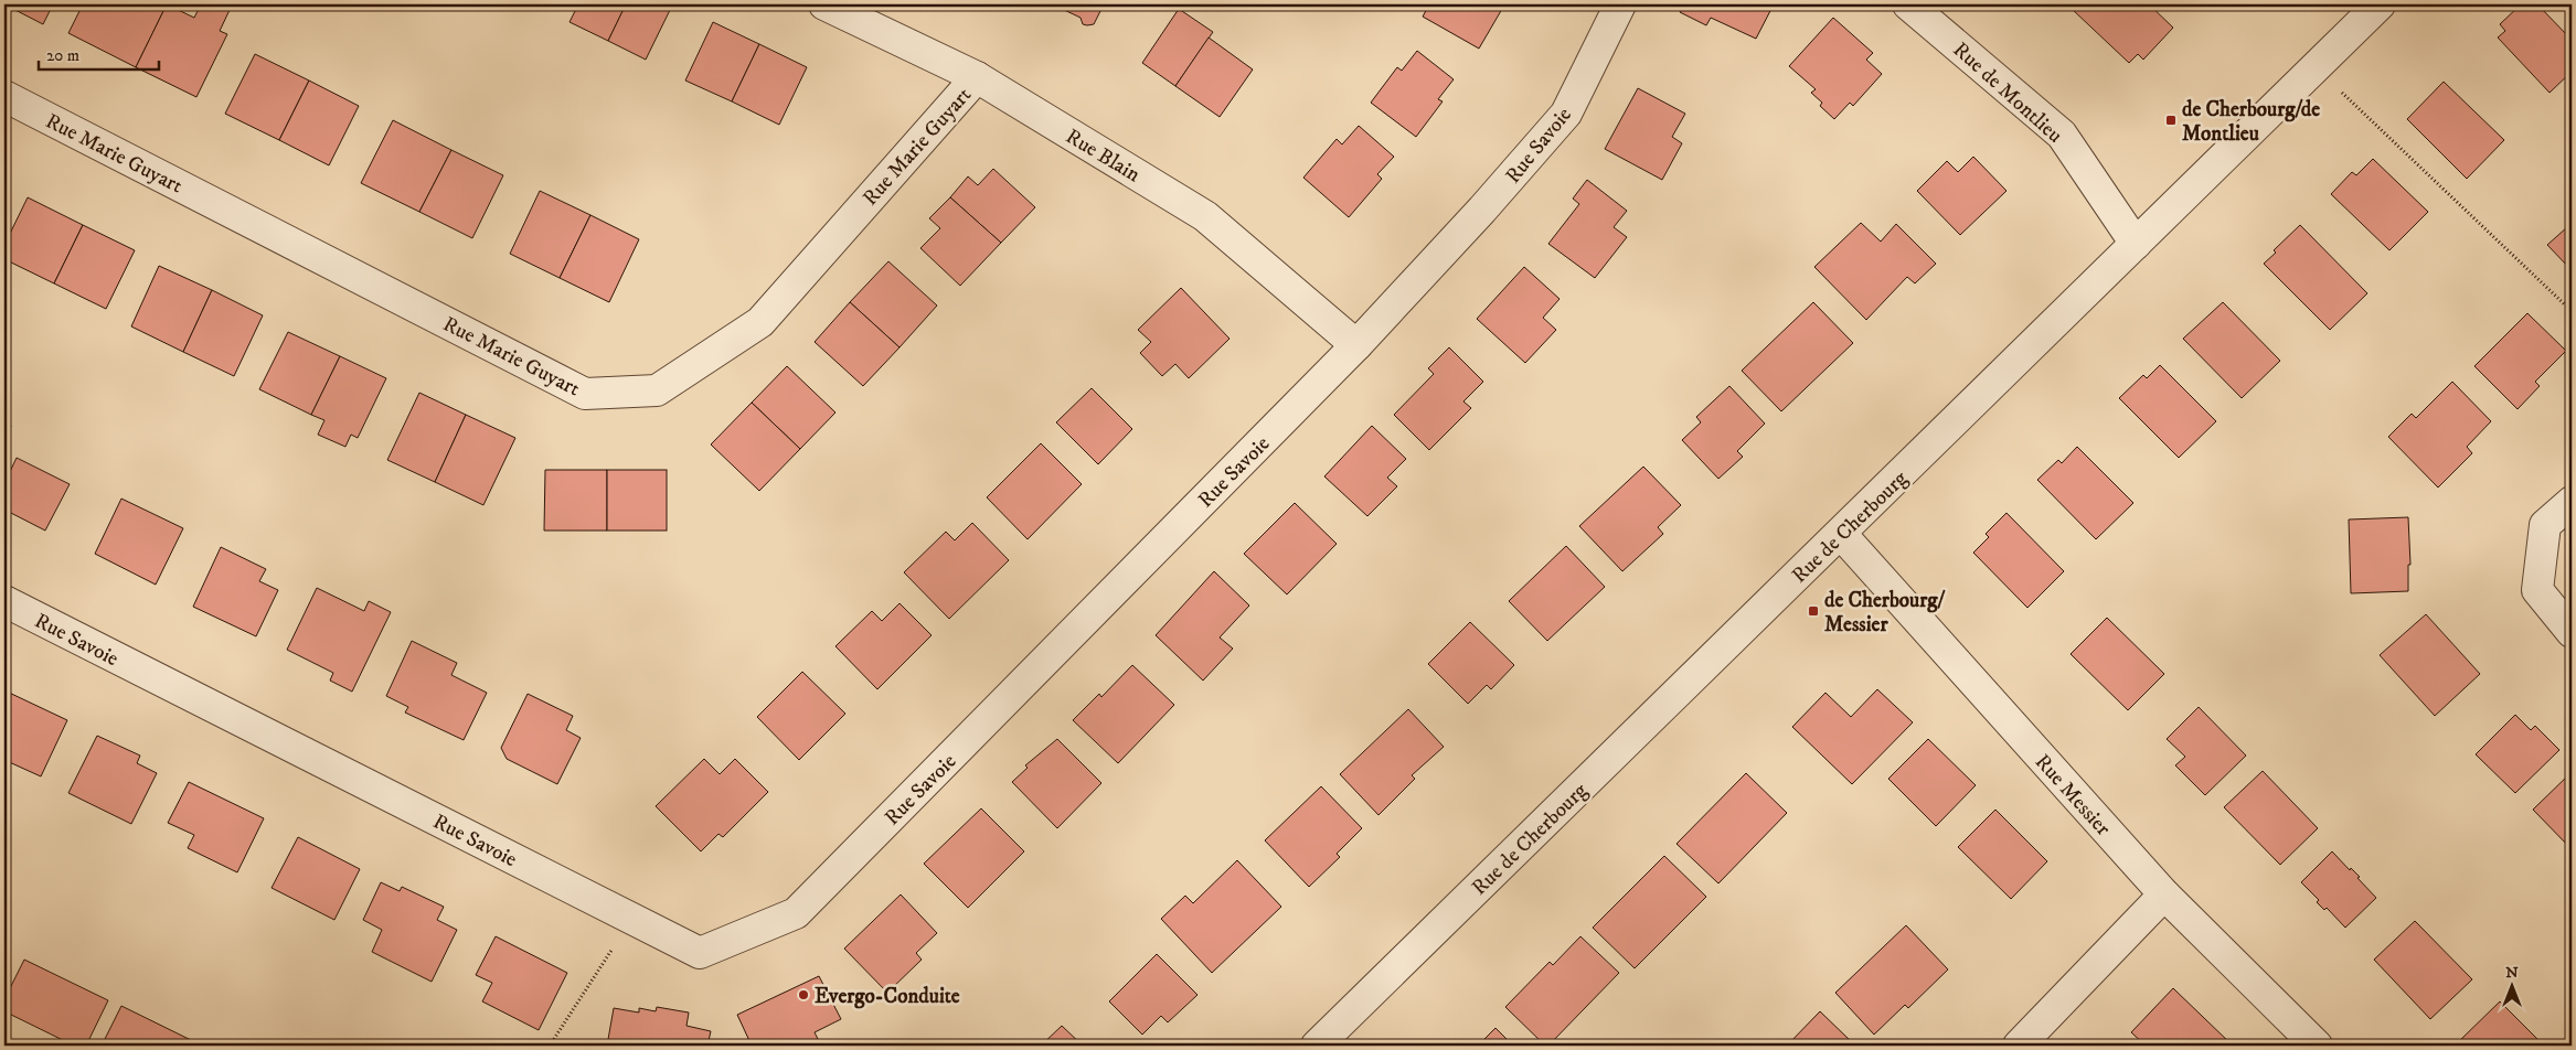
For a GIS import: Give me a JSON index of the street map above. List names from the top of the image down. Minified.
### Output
{"streets":{"street":["Rue de Montlieu","Rue Savoie","Rue Marie Guyart","Rue Blain","Rue de Cherbourg","Rue Messier"]},"crossings":[["Rue de Montlieu","Rue de Cherbourg"],["Rue Savoie","Rue Blain"],["Rue Marie Guyart","Rue Blain"],["Rue de Cherbourg","Rue Messier"]],"places":{"transit":["de Cherbourg/de Montlieu","de Cherbourg/ Messier"],"other":["Evergo-Conduite"]},"scale_bar":"20 m","north":"top"}
